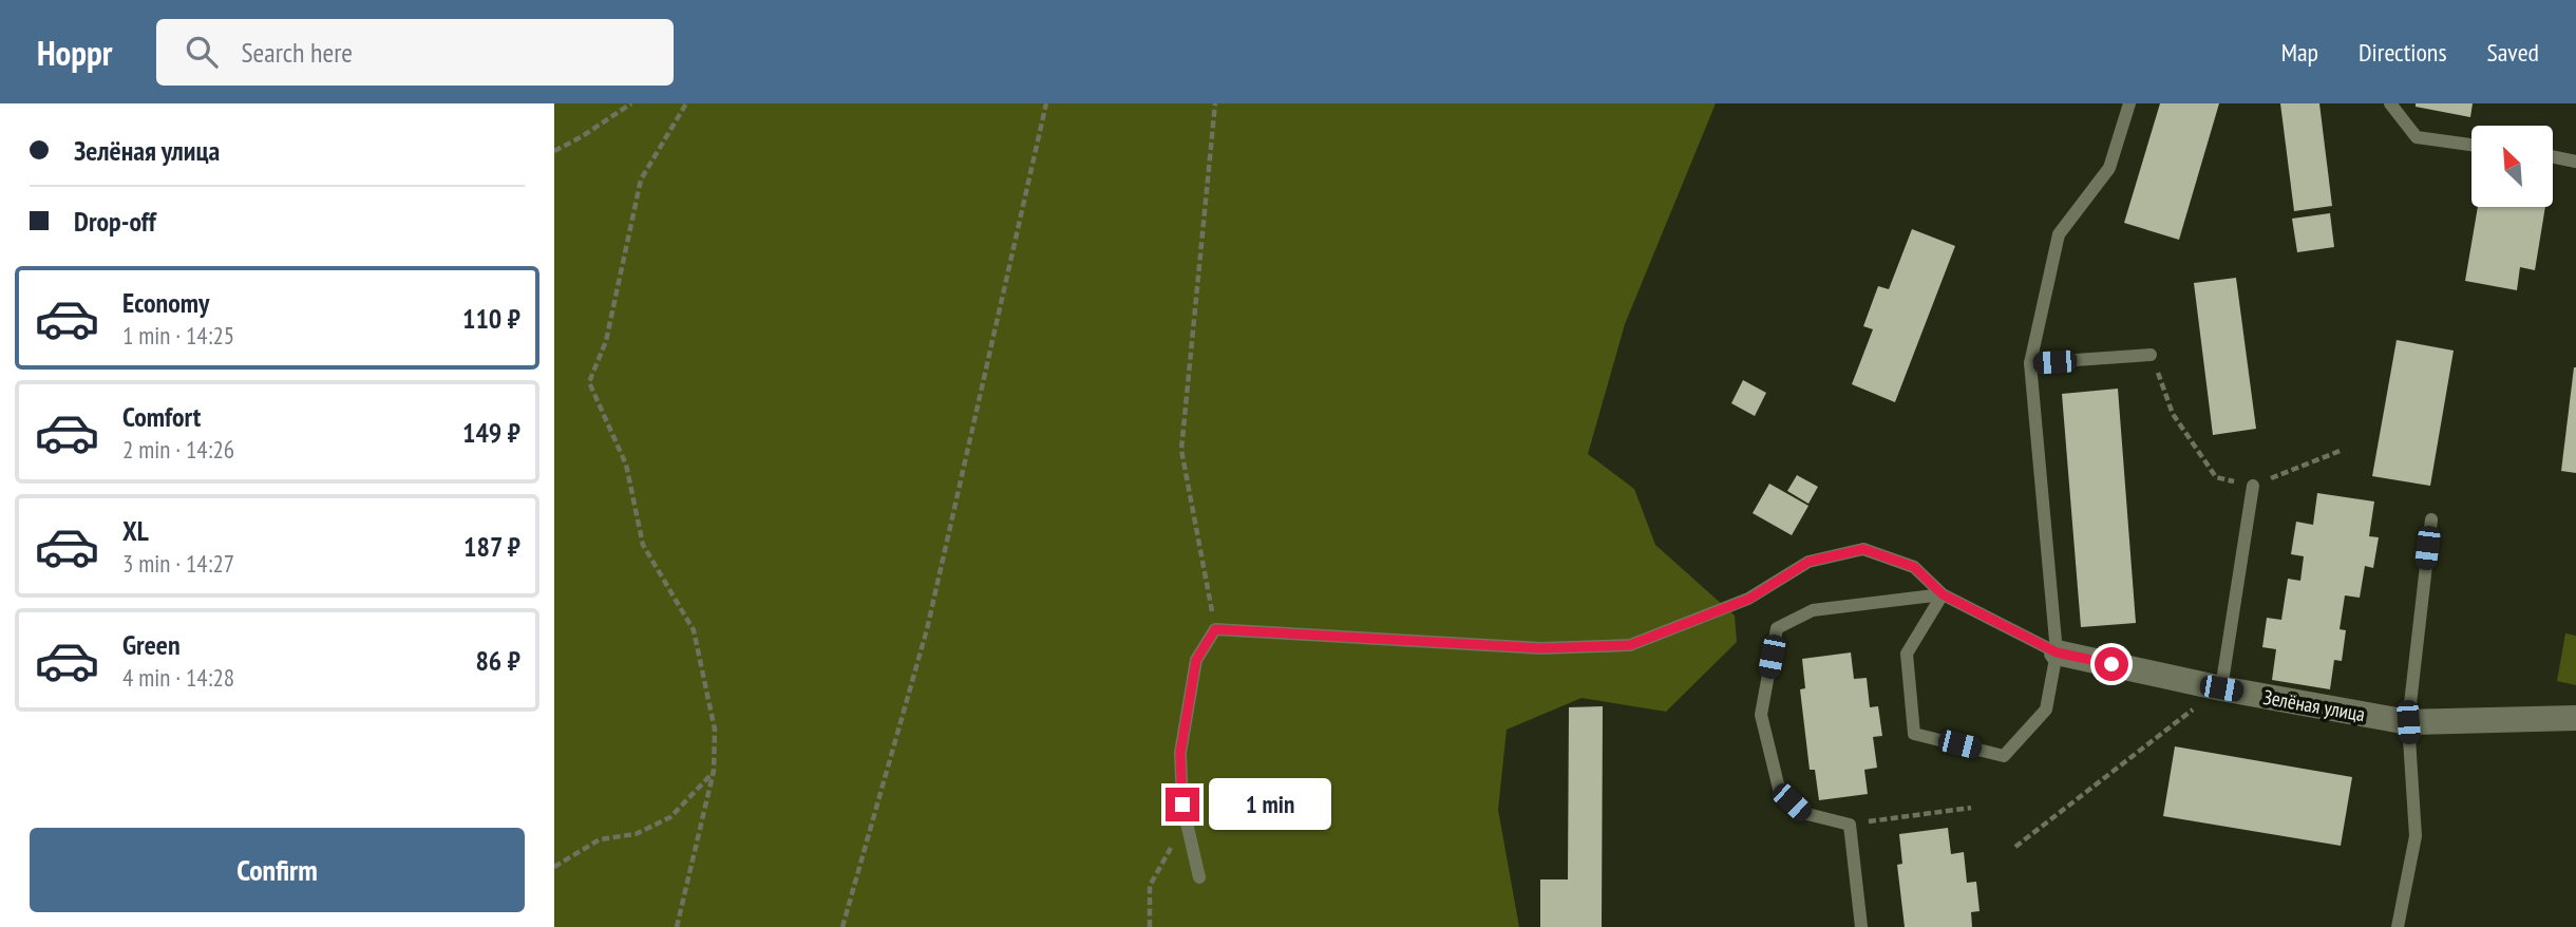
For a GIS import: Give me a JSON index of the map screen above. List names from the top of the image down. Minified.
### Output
{"streets":{"street":["Зелёная улица"]},"north":"top left","page":{"header":"Hoppr","search":"Search here","nav":["Map","Directions","Saved"],"banner":["Зелёная улица","Drop-off"],"list":[{"name":"Economy","note":"1 min · 14:25","value":"110 ₽"},{"name":"Comfort","note":"2 min · 14:26","value":"149 ₽"},{"name":"XL","note":"3 min · 14:27","value":"187 ₽"},{"name":"Green","note":"4 min · 14:28","value":"86 ₽"}],"bubble":"1 min","buttons":"Confirm"}}
